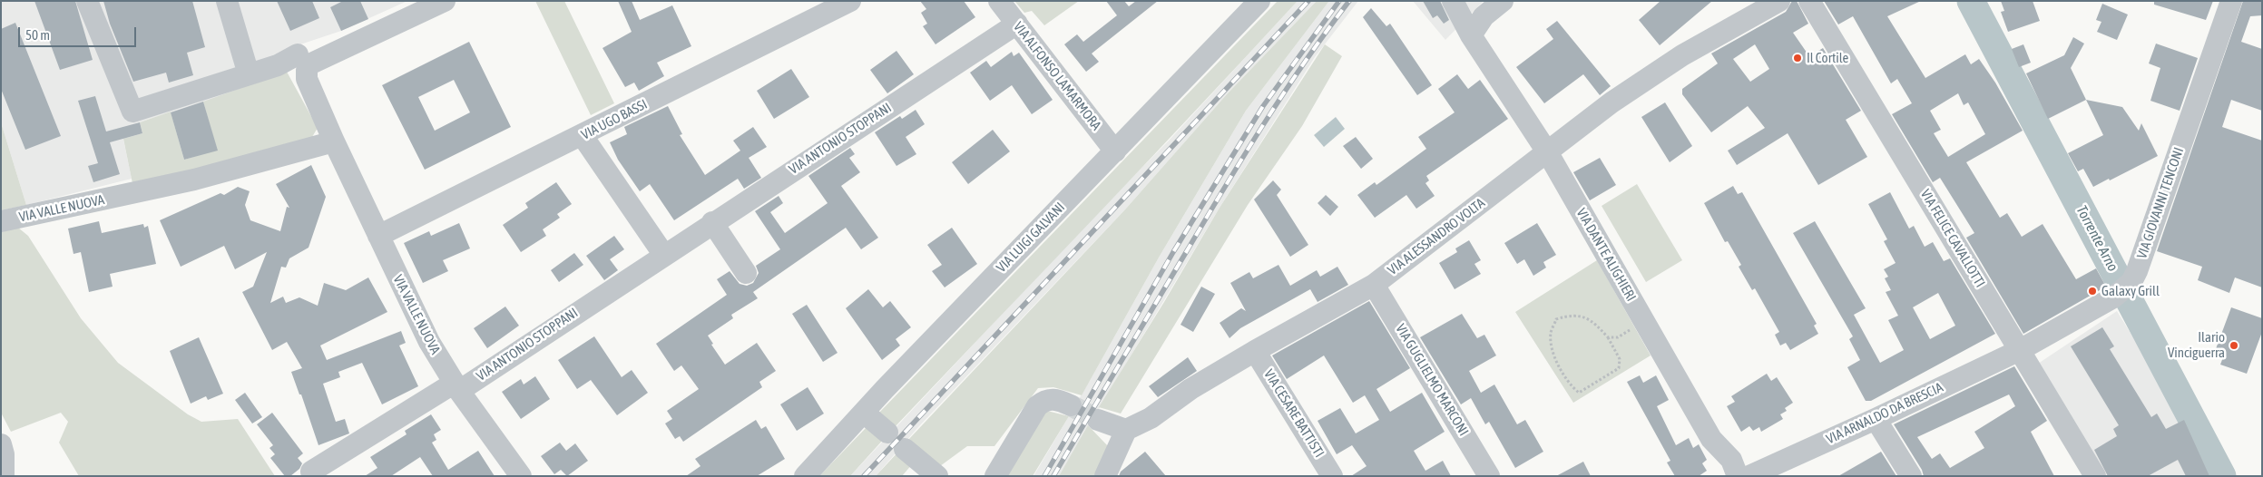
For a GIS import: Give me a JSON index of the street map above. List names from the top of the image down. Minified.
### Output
{"streets":{"street":["VIA ALFONSO LAMARMORA","VIA UGO BASSI","VIA ANTONIO STOPPANI","VIA GIOVANNI TENCONI","VIA VALLE NUOVA","VIA ALESSANDRO VOLTA","VIA LUIGI GALVANI","VIA FELICE CAVALLOTTI","VIA DANTE ALIGHIERI","VIA GUGLIELMO MARCONI","VIA CESARE BATTISTI","VIA ARNALDO DA BRESCIA"]},"crossings":[["VIA ALFONSO LAMARMORA","VIA ANTONIO STOPPANI"],["VIA ALFONSO LAMARMORA","VIA LUIGI GALVANI"],["VIA UGO BASSI","VIA VALLE NUOVA"],["VIA ANTONIO STOPPANI","VIA VALLE NUOVA"],["VIA GIOVANNI TENCONI","VIA FELICE CAVALLOTTI"],["VIA GIOVANNI TENCONI","VIA ARNALDO DA BRESCIA"],["VIA ALESSANDRO VOLTA","VIA DANTE ALIGHIERI"],["VIA ALESSANDRO VOLTA","VIA GUGLIELMO MARCONI"],["VIA ALESSANDRO VOLTA","VIA CESARE BATTISTI"],["VIA FELICE CAVALLOTTI","VIA ARNALDO DA BRESCIA"]],"water":["Torrente Arno"],"places":["Il Cortile","Galaxy Grill","Ilario Vinciguerra"],"scale_bar":"50 m"}
